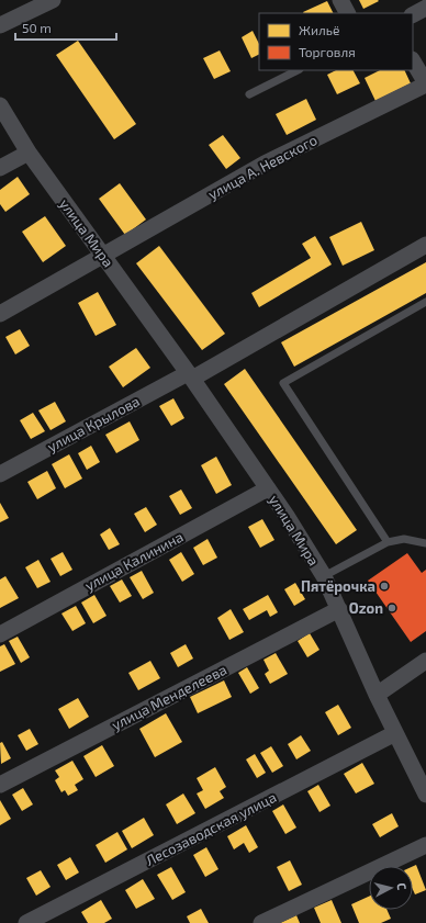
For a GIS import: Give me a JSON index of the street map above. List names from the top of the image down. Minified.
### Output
{"streets":{"street":["улица А. Невского","улица Мира","улица Крылова","улица Калинина","улица Менделеева","Лесозаводская улица"]},"crossings":[["улица А. Невского","улица Мира"],["улица Мира","улица Крылова"],["улица Мира","улица Калинина"],["улица Мира","улица Менделеева"],["улица Мира","Лесозаводская улица"]],"places":["Пятёрочка","Ozon"],"legend":["Жильё","Торговля"],"scale_bar":"50 m","north":"right"}
